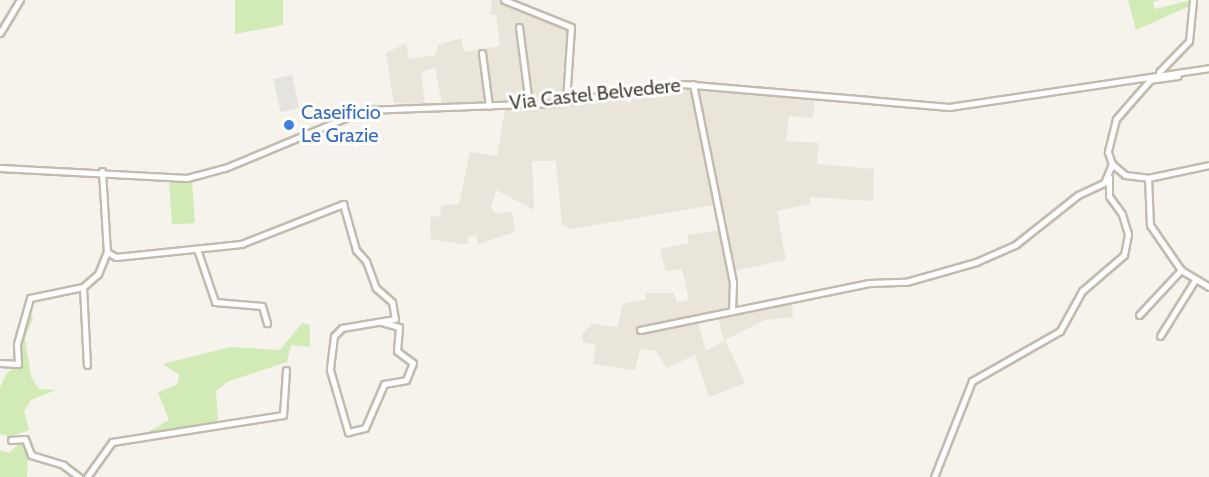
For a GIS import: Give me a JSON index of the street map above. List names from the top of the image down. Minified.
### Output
{"streets":{"street":["Via Castel Belvedere"]},"places":["Caseificio Le Grazie"]}
